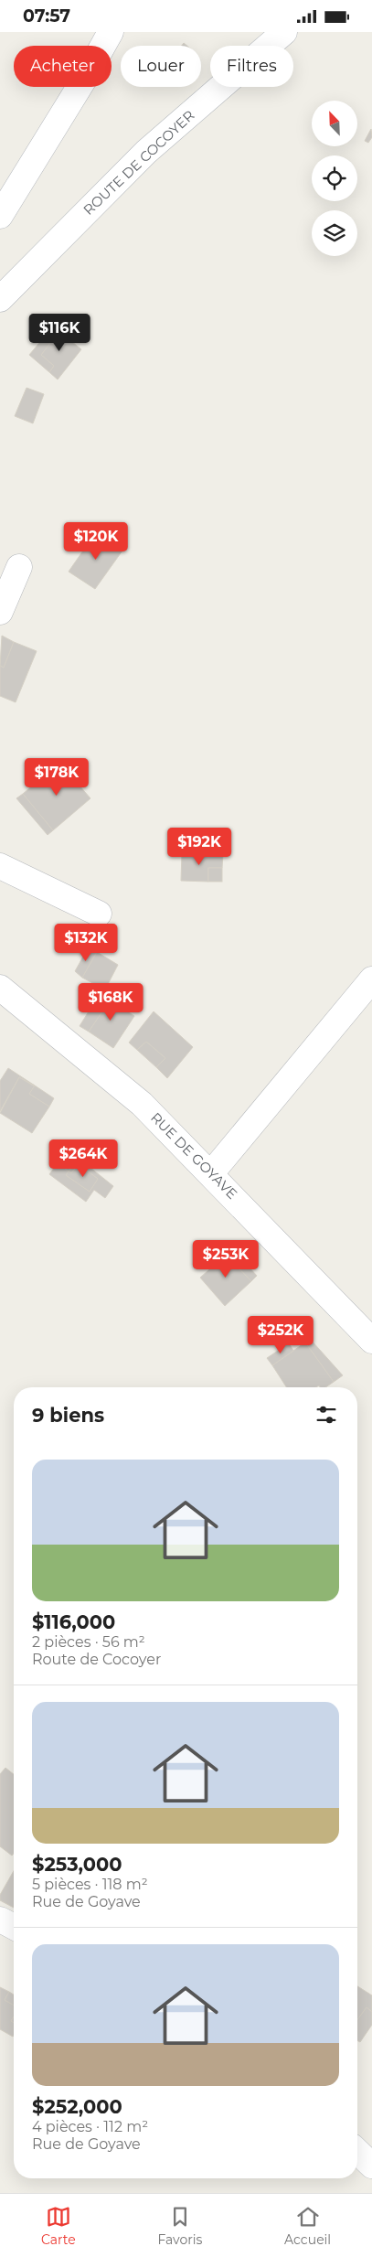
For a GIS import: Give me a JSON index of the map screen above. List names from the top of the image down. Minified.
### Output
{"streets":{"street":["ROUTE DE COCOYER","RUE DE GOYAVE"]},"north":"top left","page":{"status":"07:57","chip":["Acheter","Louer","Filtres"],"price":["$116K","$120K","$178K","$192K","$132K","$168K","$264K","$253K","$252K"],"heading":"9 biens","list":[{"name":"$116,000","note":"2 pièces · 56 m² · Route de Cocoyer"},{"name":"$253,000","note":"5 pièces · 118 m² · Rue de Goyave"},{"name":"$252,000","note":"4 pièces · 112 m² · Rue de Goyave"}],"tabs":["Carte","Favoris","Accueil"]}}
